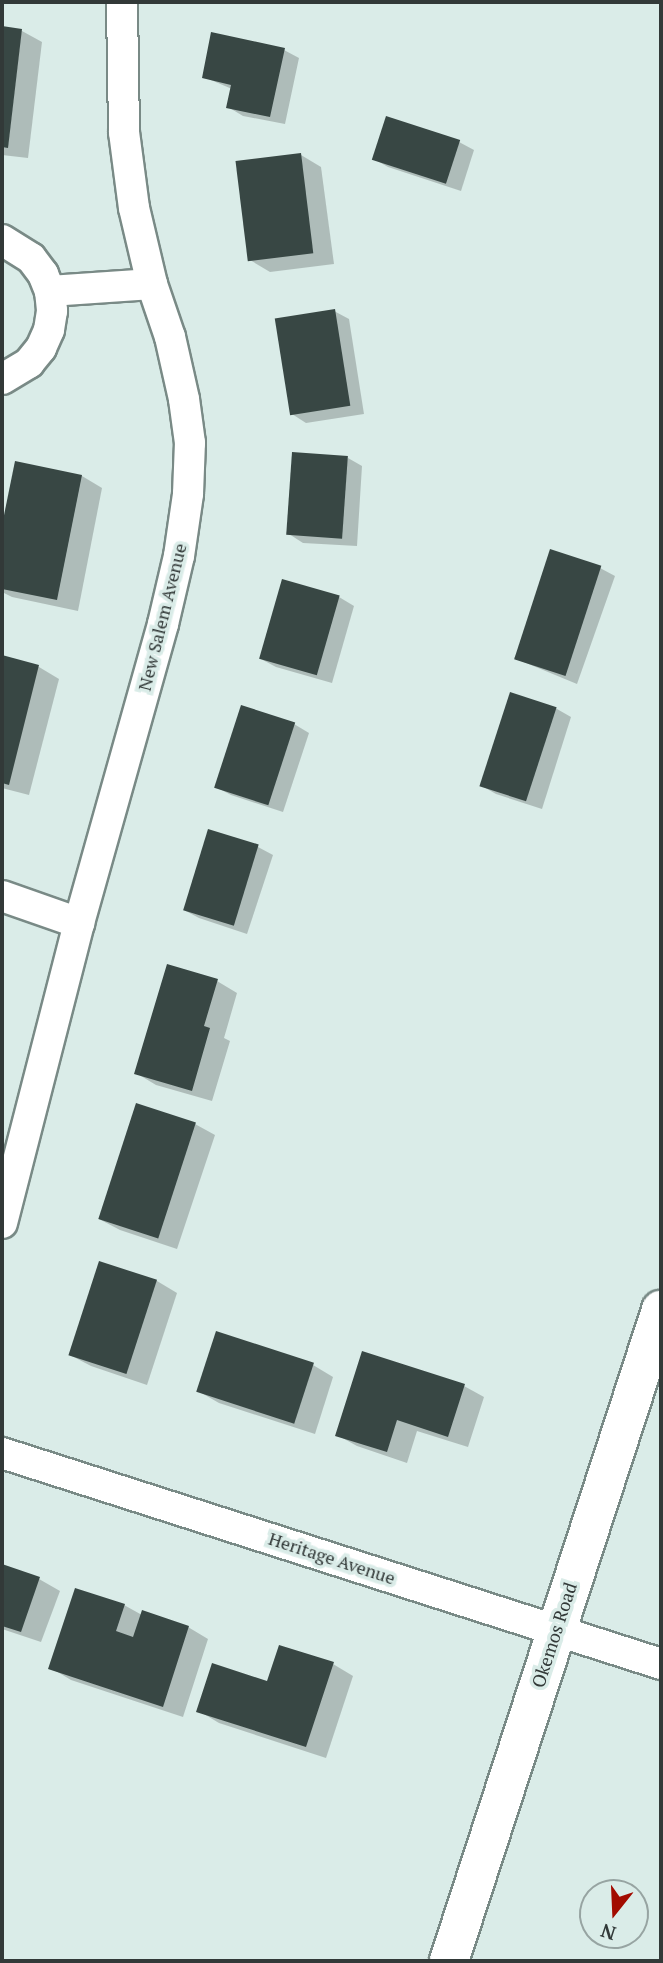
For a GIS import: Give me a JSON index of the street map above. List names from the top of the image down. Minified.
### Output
{"streets":{"main road":["Okemos Road"],"street":["New Salem Avenue","Heritage Avenue"]},"crossings":[["Heritage Avenue","Okemos Road"]],"north":"bottom"}
